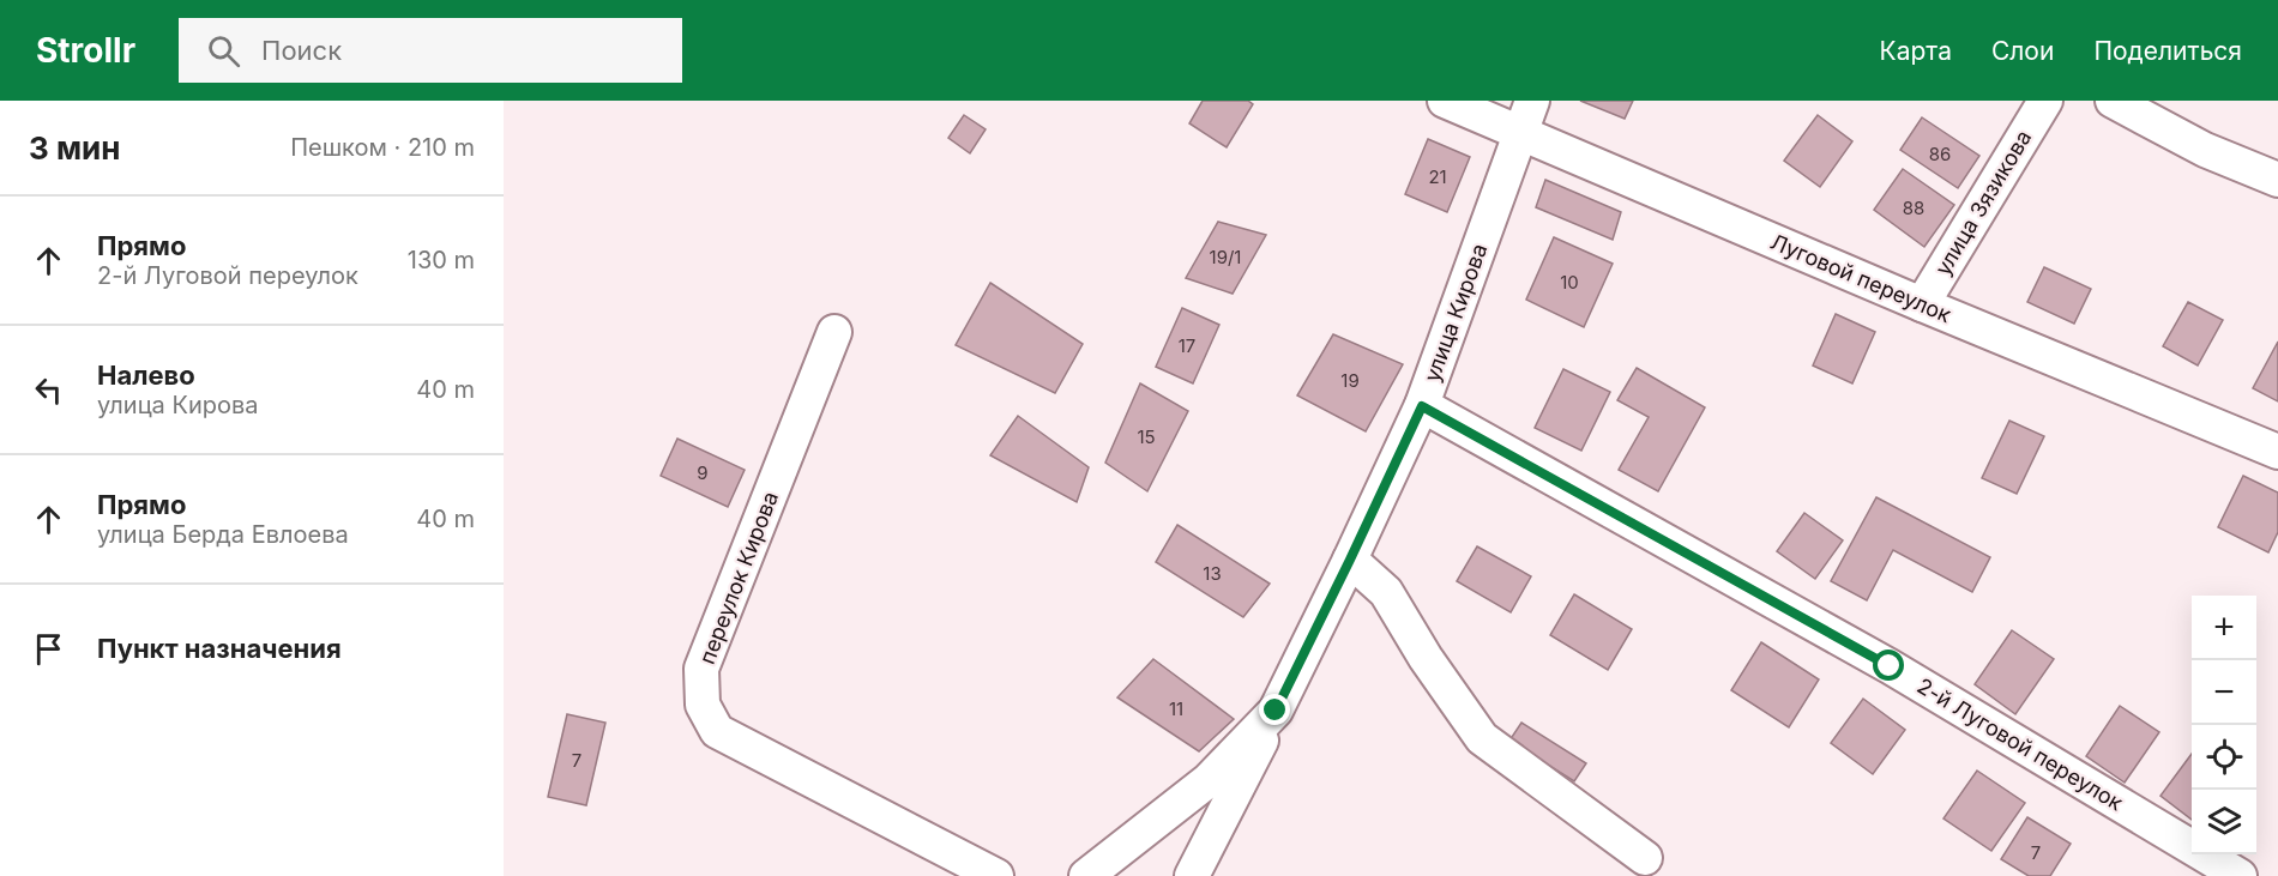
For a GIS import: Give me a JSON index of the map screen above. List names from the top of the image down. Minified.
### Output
{"streets":{"street":["улица Зязикова","Луговой переулок","улица Кирова","переулок Кирова","2-й Луговой переулок"]},"crossings":[["улица Зязикова","Луговой переулок"],["Луговой переулок","улица Кирова"],["улица Кирова","2-й Луговой переулок"]],"house_numbers":["86","21","88","19/1","10","17","19","15","9","13","11","7","7"],"page":{"header":"Strollr","search":"Поиск","nav":["Карта","Слои","Поделиться"],"heading":["3 мин","Пешком · 210 m"],"list":[["Прямо","2-й Луговой переулок","130 m"],["Налево","улица Кирова","40 m"],["Прямо","улица Берда Евлоева","40 m"],"Пункт назначения"],"map_buttons":["+","−"]}}
